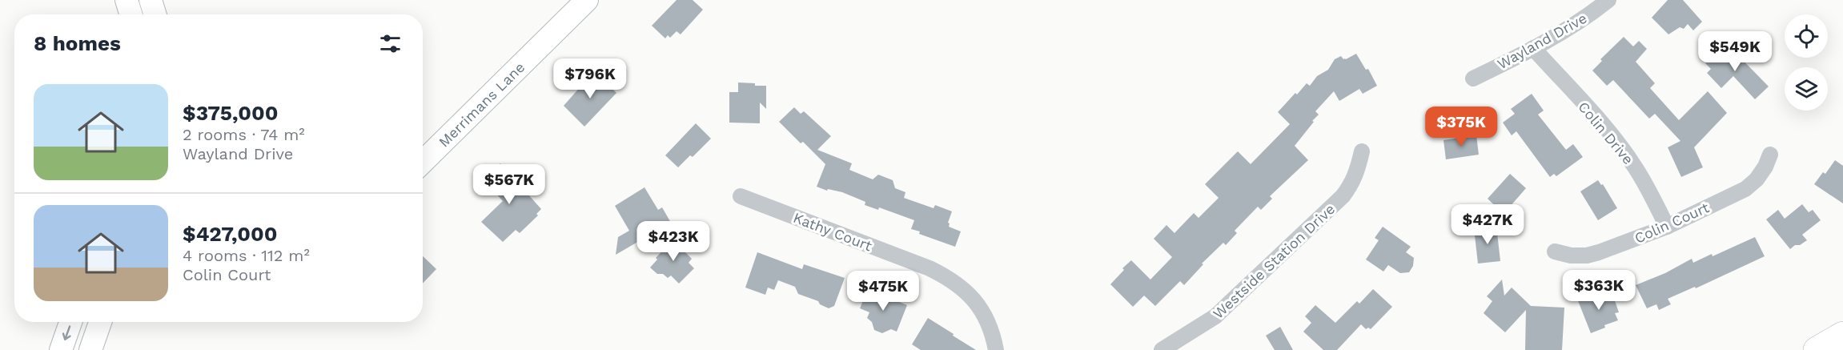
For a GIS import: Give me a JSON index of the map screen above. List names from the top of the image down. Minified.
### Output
{"streets":{"main road":["Merrimans Lane"],"street":["Wayland Drive","Colin Drive","Colin Court","Kathy Court","Westside Station Drive"]},"crossings":[["Wayland Drive","Colin Drive"],["Colin Drive","Colin Court"]],"page":{"heading":"8 homes","price":["$549K","$796K","$375K","$567K","$427K","$423K","$363K","$475K"],"list":[{"name":"$375,000","note":"2 rooms · 74 m² · Wayland Drive"},{"name":"$427,000","note":"4 rooms · 112 m² · Colin Court"}]}}
